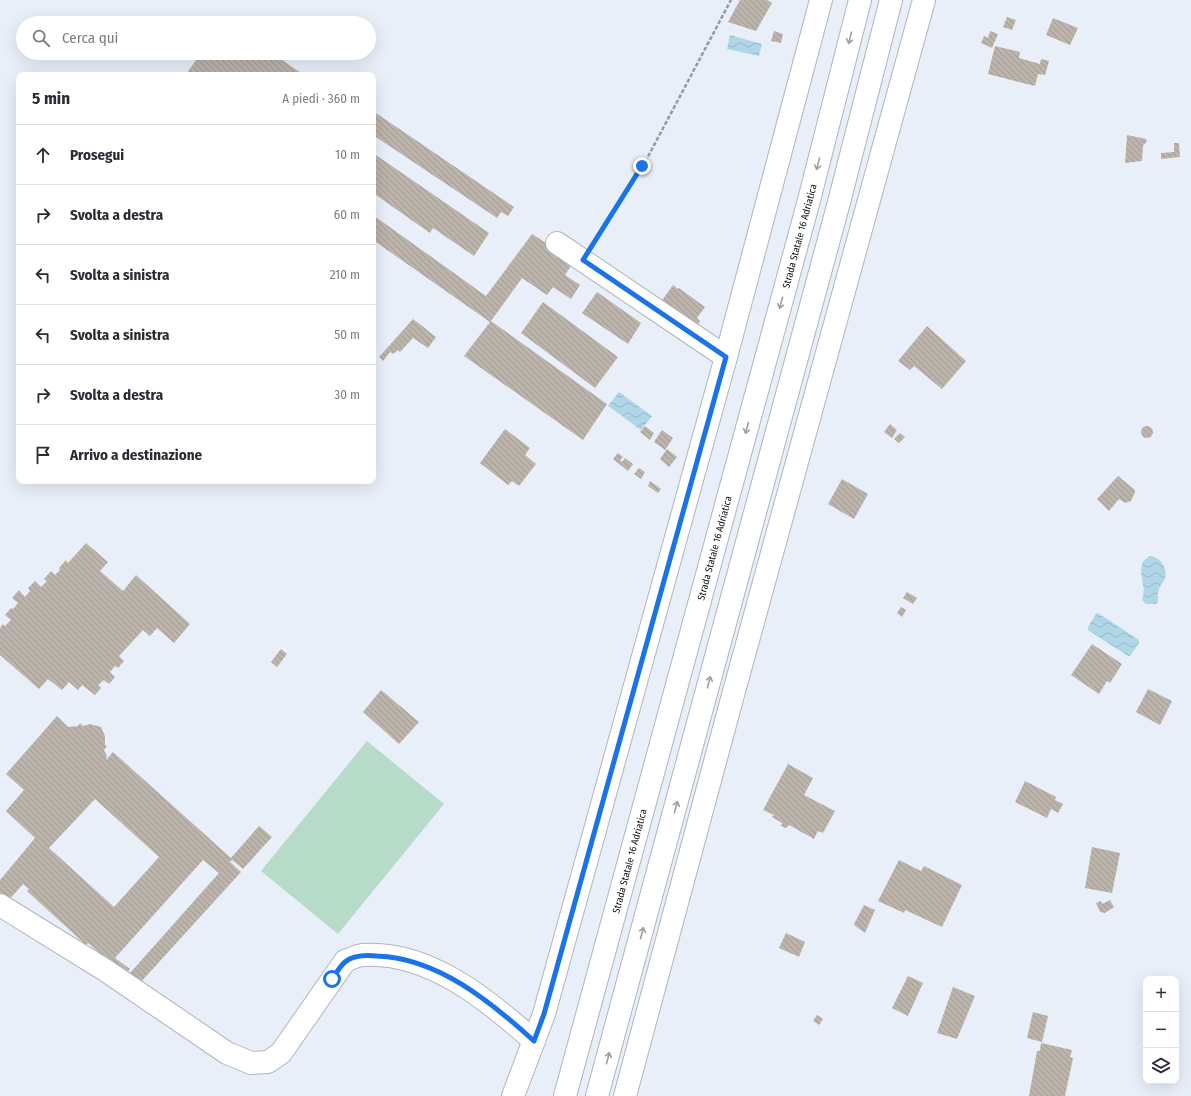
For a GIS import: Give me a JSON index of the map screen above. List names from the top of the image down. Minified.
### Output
{"streets":{"main road":["Strada Statale 16 Adriatica"]},"page":{"search":"Cerca qui","heading":["5 min","A piedi · 360 m"],"list":[["Prosegui","10 m"],["Svolta a destra","60 m"],["Svolta a sinistra","210 m"],["Svolta a sinistra","50 m"],["Svolta a destra","30 m"],"Arrivo a destinazione"],"map_buttons":["+","−"]}}
